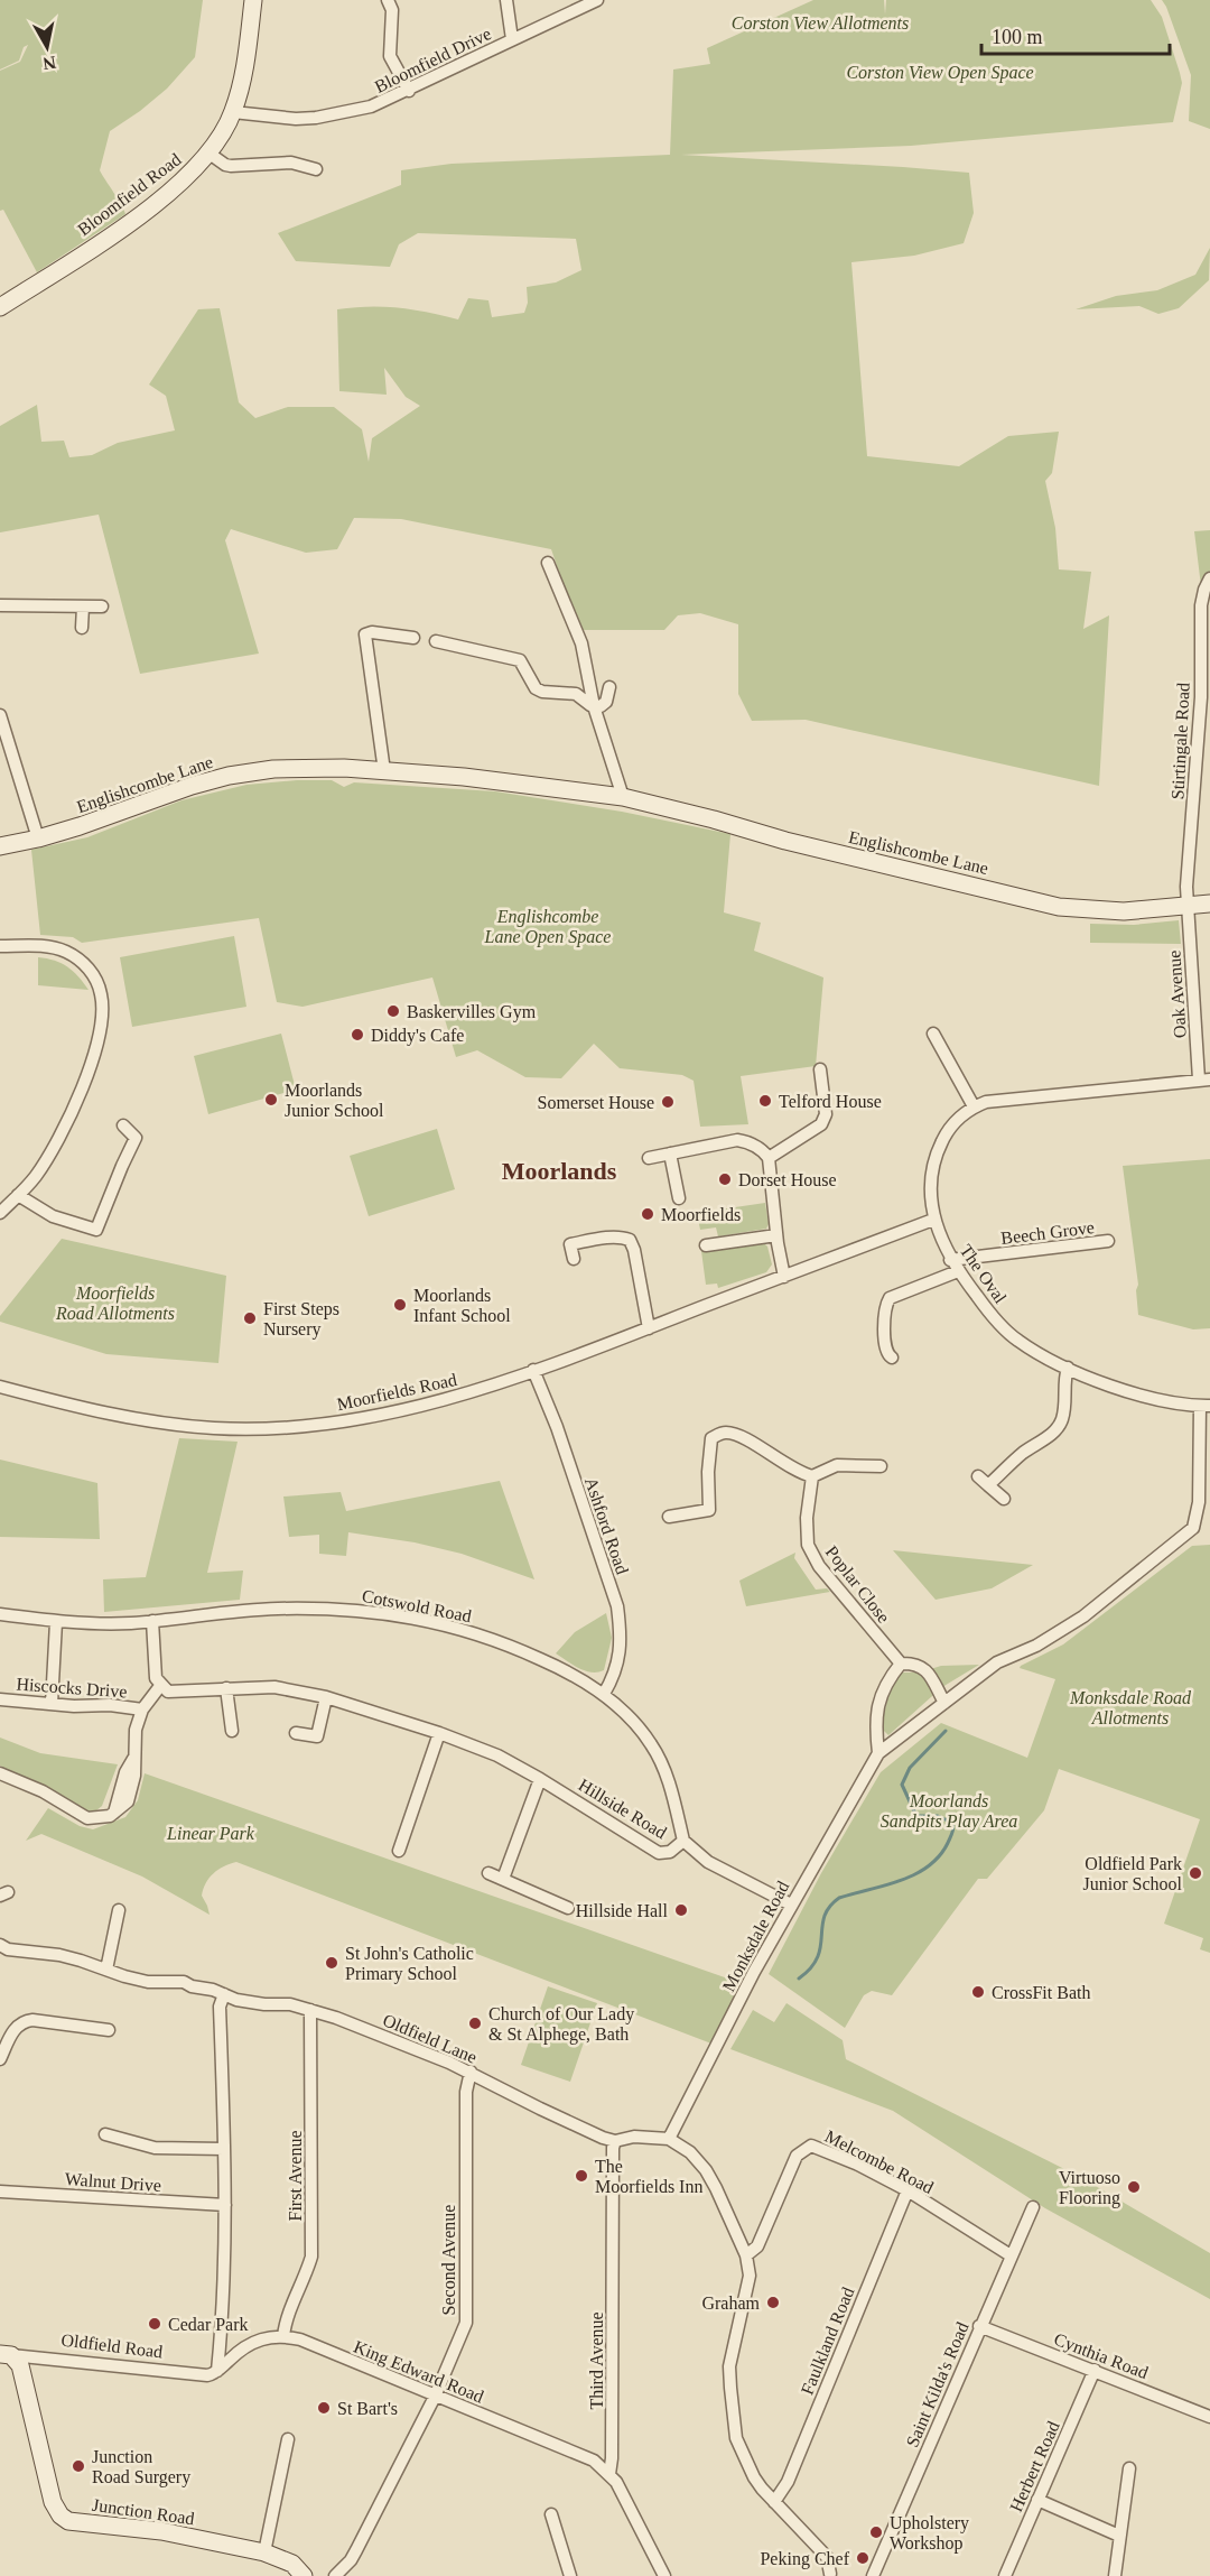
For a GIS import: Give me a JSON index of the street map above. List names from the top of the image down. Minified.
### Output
{"streets":{"street":["Bloomfield Drive","Bloomfield Road","Stirtingale Road","Englishcombe Lane","Oak Avenue","Beech Grove","The Oval","Moorfields Road","Ashford Road","Poplar Close","Cotswold Road","Hiscocks Drive","Hillside Road","Monksdale Road","Oldfield Lane","Melcombe Road","First Avenue","Walnut Drive","Second Avenue","Faulkland Road","Oldfield Road","Cynthia Road","Third Avenue","King Edward Road","Saint Kilda's Road","Herbert Road","Junction Road"]},"crossings":[["Bloomfield Drive","Bloomfield Road"],["Stirtingale Road","Englishcombe Lane"],["Stirtingale Road","Oak Avenue"],["Englishcombe Lane","Oak Avenue"],["Oak Avenue","The Oval"],["Beech Grove","The Oval"],["The Oval","Moorfields Road"],["The Oval","Monksdale Road"],["Moorfields Road","Ashford Road"],["Ashford Road","Cotswold Road"],["Cotswold Road","Hillside Road"],["Hiscocks Drive","Hillside Road"],["Hillside Road","Monksdale Road"],["Monksdale Road","Oldfield Lane"],["Oldfield Lane","First Avenue"],["Oldfield Lane","Second Avenue"],["Oldfield Lane","Third Avenue"],["Melcombe Road","Faulkland Road"],["Melcombe Road","Saint Kilda's Road"],["First Avenue","King Edward Road"],["Second Avenue","King Edward Road"],["Oldfield Road","King Edward Road"],["Oldfield Road","Junction Road"],["Cynthia Road","Saint Kilda's Road"],["Cynthia Road","Herbert Road"],["Third Avenue","King Edward Road"]],"districts":["Moorlands"],"parks":["Corston View Allotments","Corston View Open Space","Englishcombe Lane Open Space","Moorfields Road Allotments","Monksdale Road Allotments","Moorlands Sandpits Play Area","Linear Park"],"places":["Baskervilles Gym","Diddy's Cafe","Moorlands Junior School","Telford House","Somerset House","Dorset House","Moorfields","Moorlands Infant School","First Steps Nursery","Oldfield Park Junior School","Hillside Hall","St John's Catholic Primary School","CrossFit Bath","Church of Our Lady & St Alphege, Bath","The Moorfields Inn","Virtuoso Flooring","Graham","Cedar Park","St Bart's","Junction Road Surgery","Upholstery Workshop","Peking Chef"],"scale_bar":"100 m","north":"bottom"}
